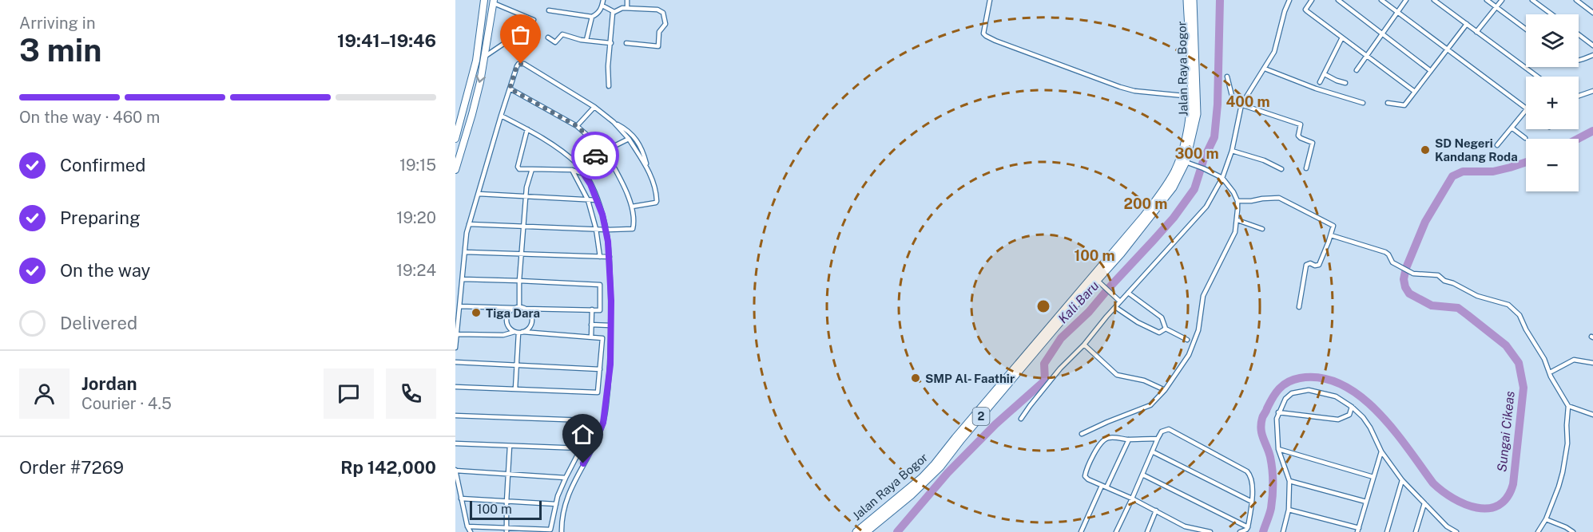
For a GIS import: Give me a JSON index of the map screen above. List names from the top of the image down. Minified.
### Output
{"streets":{"highway":["Jalan Raya Bogor","2"]},"water":["Kali Baru","Sungai Cikeas"],"places":["SD Negeri Kandang Roda","Tiga Dara","SMP Al- Faathir"],"scale_bar":"100 m","page":{"heading":["3 min","Arriving in","19:41–19:46"],"panel":["Jordan","Courier · 4.5","Order #7269","Rp 142,000"],"map_buttons":["+","−"],"bar":"On the way · 460 m","list":[["Confirmed","19:15"],["Preparing","19:20"],["On the way","19:24"],"Delivered"],"scale":"100 m"},"rings":["400 m","300 m","200 m","100 m"]}
